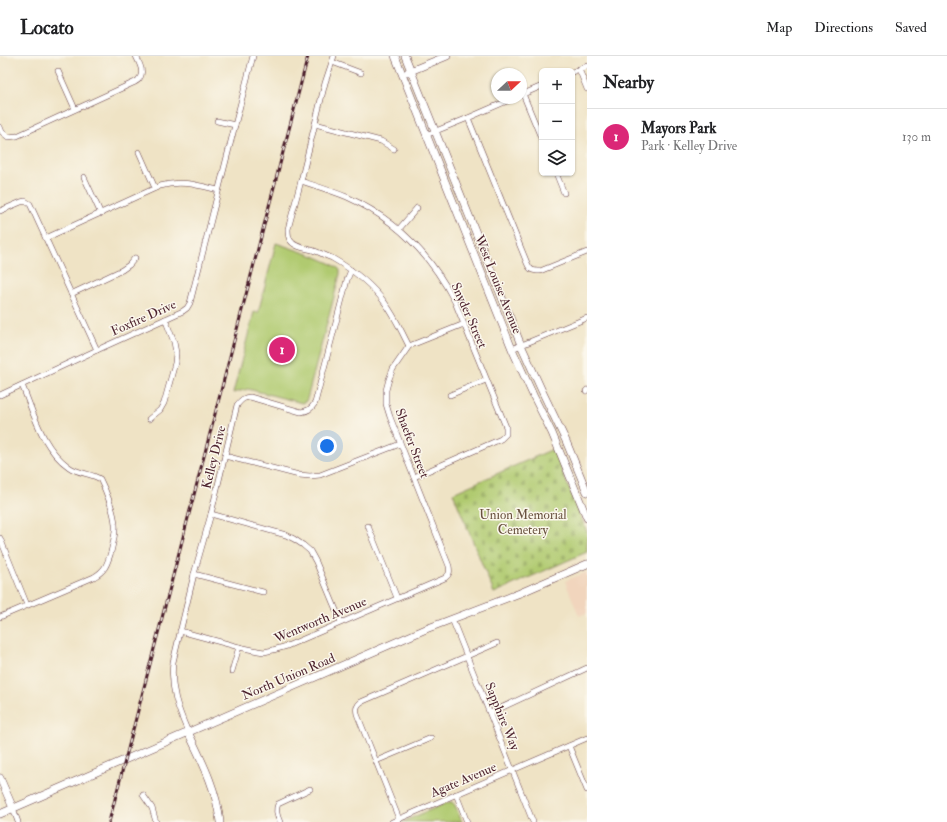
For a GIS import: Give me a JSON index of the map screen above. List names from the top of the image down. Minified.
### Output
{"streets":{"main road":["West Louise Avenue","North Union Road"],"street":["Snyder Street","Foxfire Drive","Shaefer Street","Kelley Drive","Wentworth Avenue","Sapphire Way","Agate Avenue"]},"crossings":[["Snyder Street","Shaefer Street"],["Shaefer Street","Wentworth Avenue"],["Kelley Drive","Wentworth Avenue"],["Kelley Drive","North Union Road"],["North Union Road","Sapphire Way"],["Sapphire Way","Agate Avenue"]],"parks":["Union Memorial Cemetery"],"north":"right","page":{"header":"Locato","nav":["Map","Directions","Saved"],"heading":"Nearby","map_buttons":["+","−"],"list":[{"mark":"1","name":"Mayors Park","note":"Park · Kelley Drive","value":"130 m"}],"pins":"1"}}
